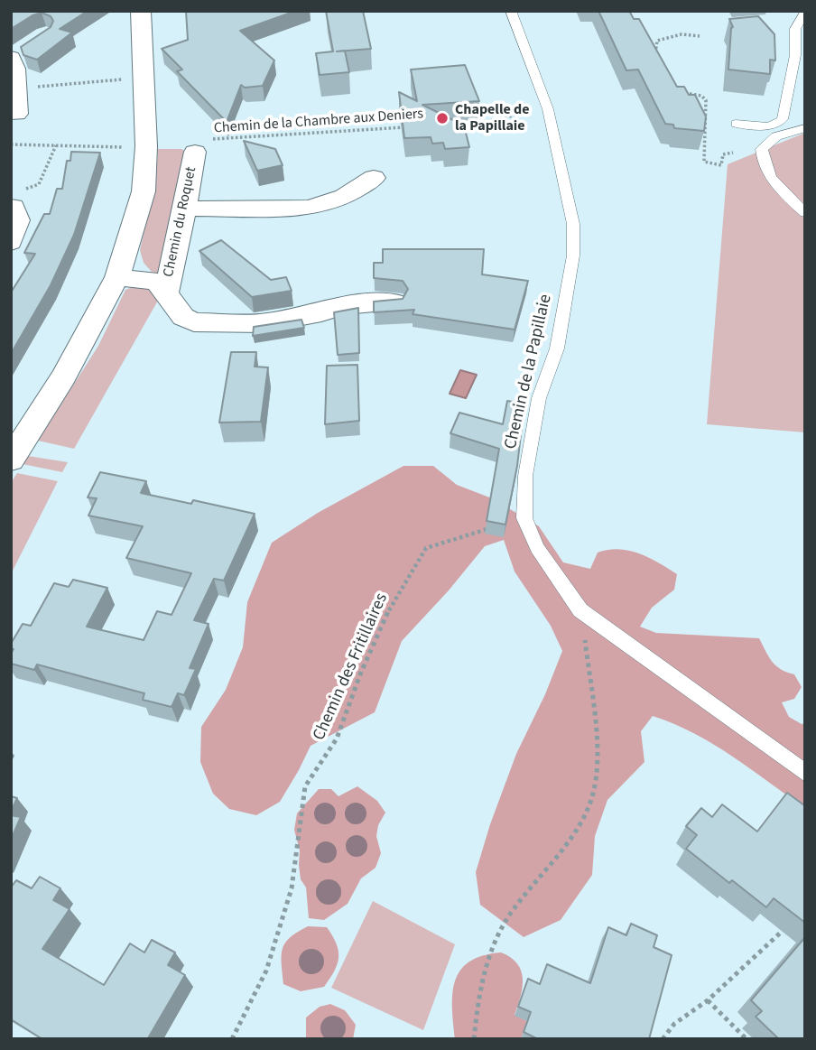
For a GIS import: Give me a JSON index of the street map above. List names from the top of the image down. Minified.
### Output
{"streets":{"street":["Chemin du Roquet"],"lane":["Chemin de la Papillaie"],"path":["Chemin de la Chambre aux Deniers","Chemin des Fritillaires"]},"crossings":[["Chemin de la Chambre aux Deniers","Chemin du Roquet"],["Chemin de la Chambre aux Deniers","Chemin de la Papillaie"],["Chemin de la Papillaie","Chemin des Fritillaires"]],"places":["Chapelle de la Papillaie"]}
